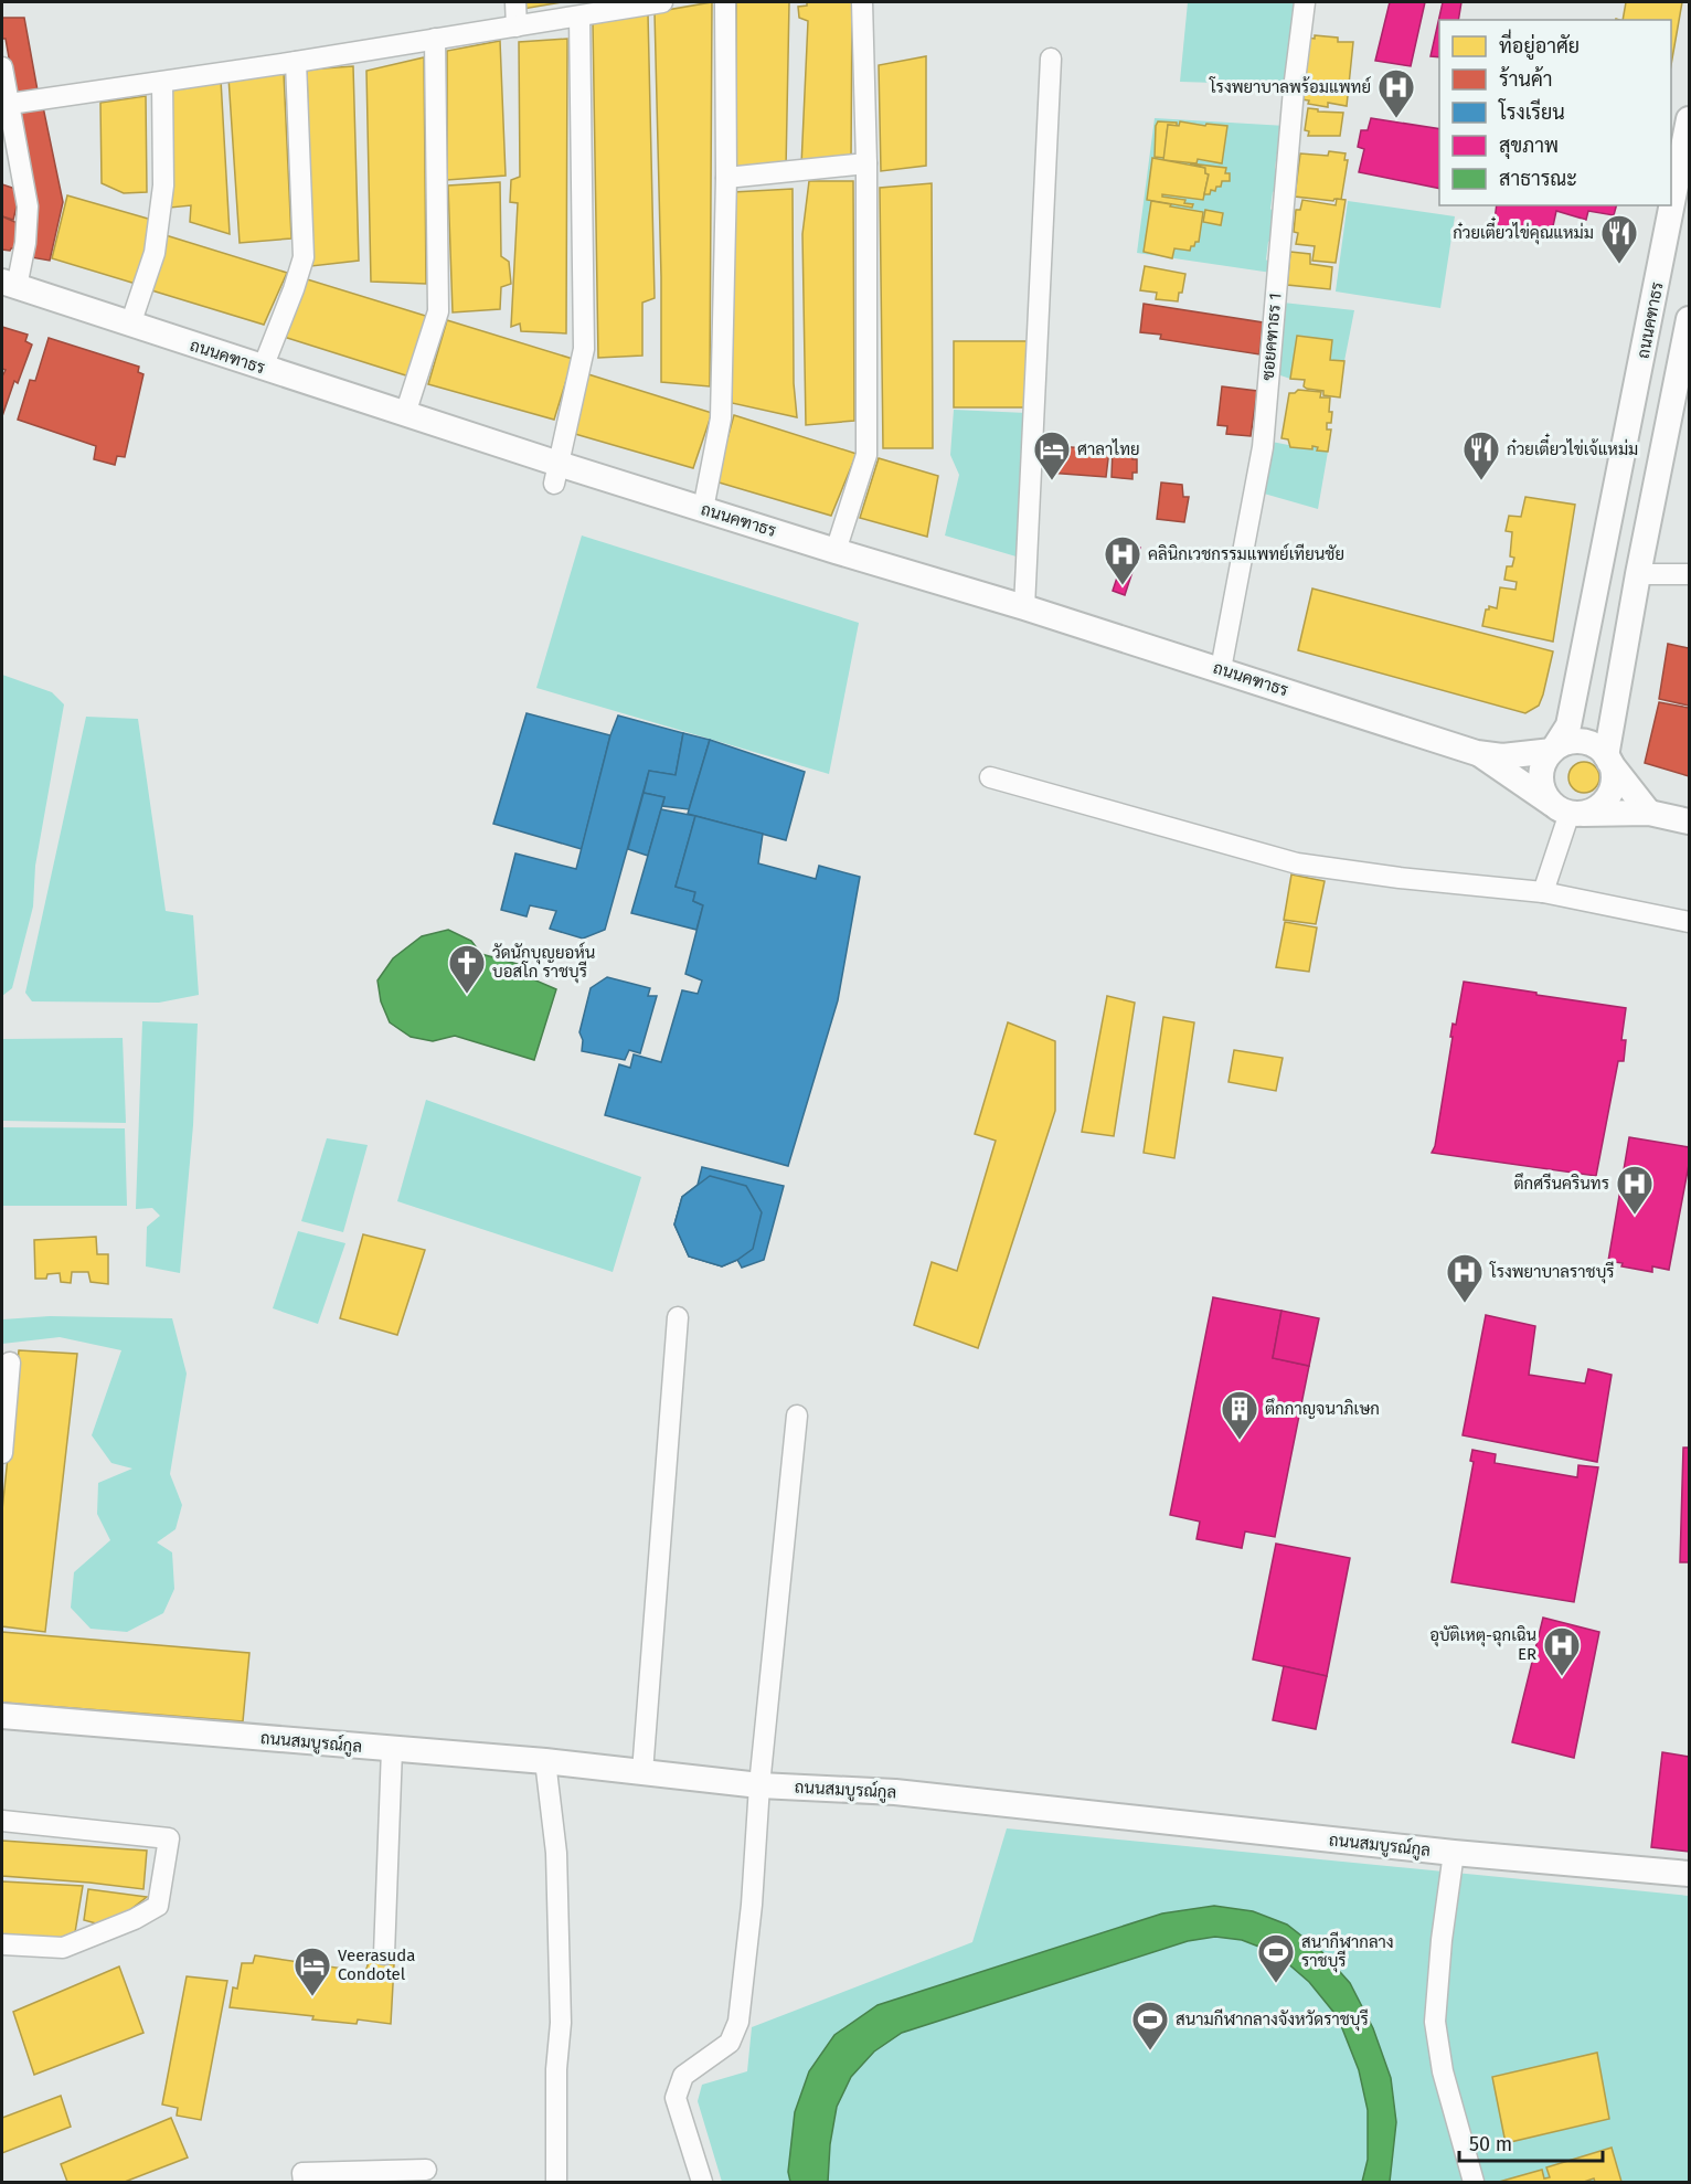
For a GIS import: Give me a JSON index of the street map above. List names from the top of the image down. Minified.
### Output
{"streets":{"street":["ถนนคฑาธร","ซอยคฑาธร 1","ถนนสมบูรณ์กูล"]},"crossings":[["ถนนคฑาธร","ซอยคฑาธร 1"]],"places":{"hospital":["โรงพยาบาลพร้อมแพทย์","คลินิกเวชกรรมแพทย์เทียนชัย","ตึกศรีนครินทร","โรงพยาบาลราชบุรี","อุบัติเหตุ-ฉุกเฉิน ER"],"restaurant":["ก๋วยเตี๋ยวไข่คุณแหม่ม","ก๋วยเตี๋ยวไข่เจ้แหม่ม"],"hotel":["ศาลาไทย","Veerasuda Condotel"],"church":["วัดนักบุญยอห์น บอสโก ราชบุรี"],"building":["ตึกกาญจนาภิเษก"],"sports":["สนากีฬากลาง ราชบุรี","สนามกีฬากลางจังหวัดราชบุรี"]},"legend":["ที่อยู่อาศัย","ร้านค้า","โรงเรียน","สุขภาพ","สาธารณะ"],"scale_bar":"50 m"}
